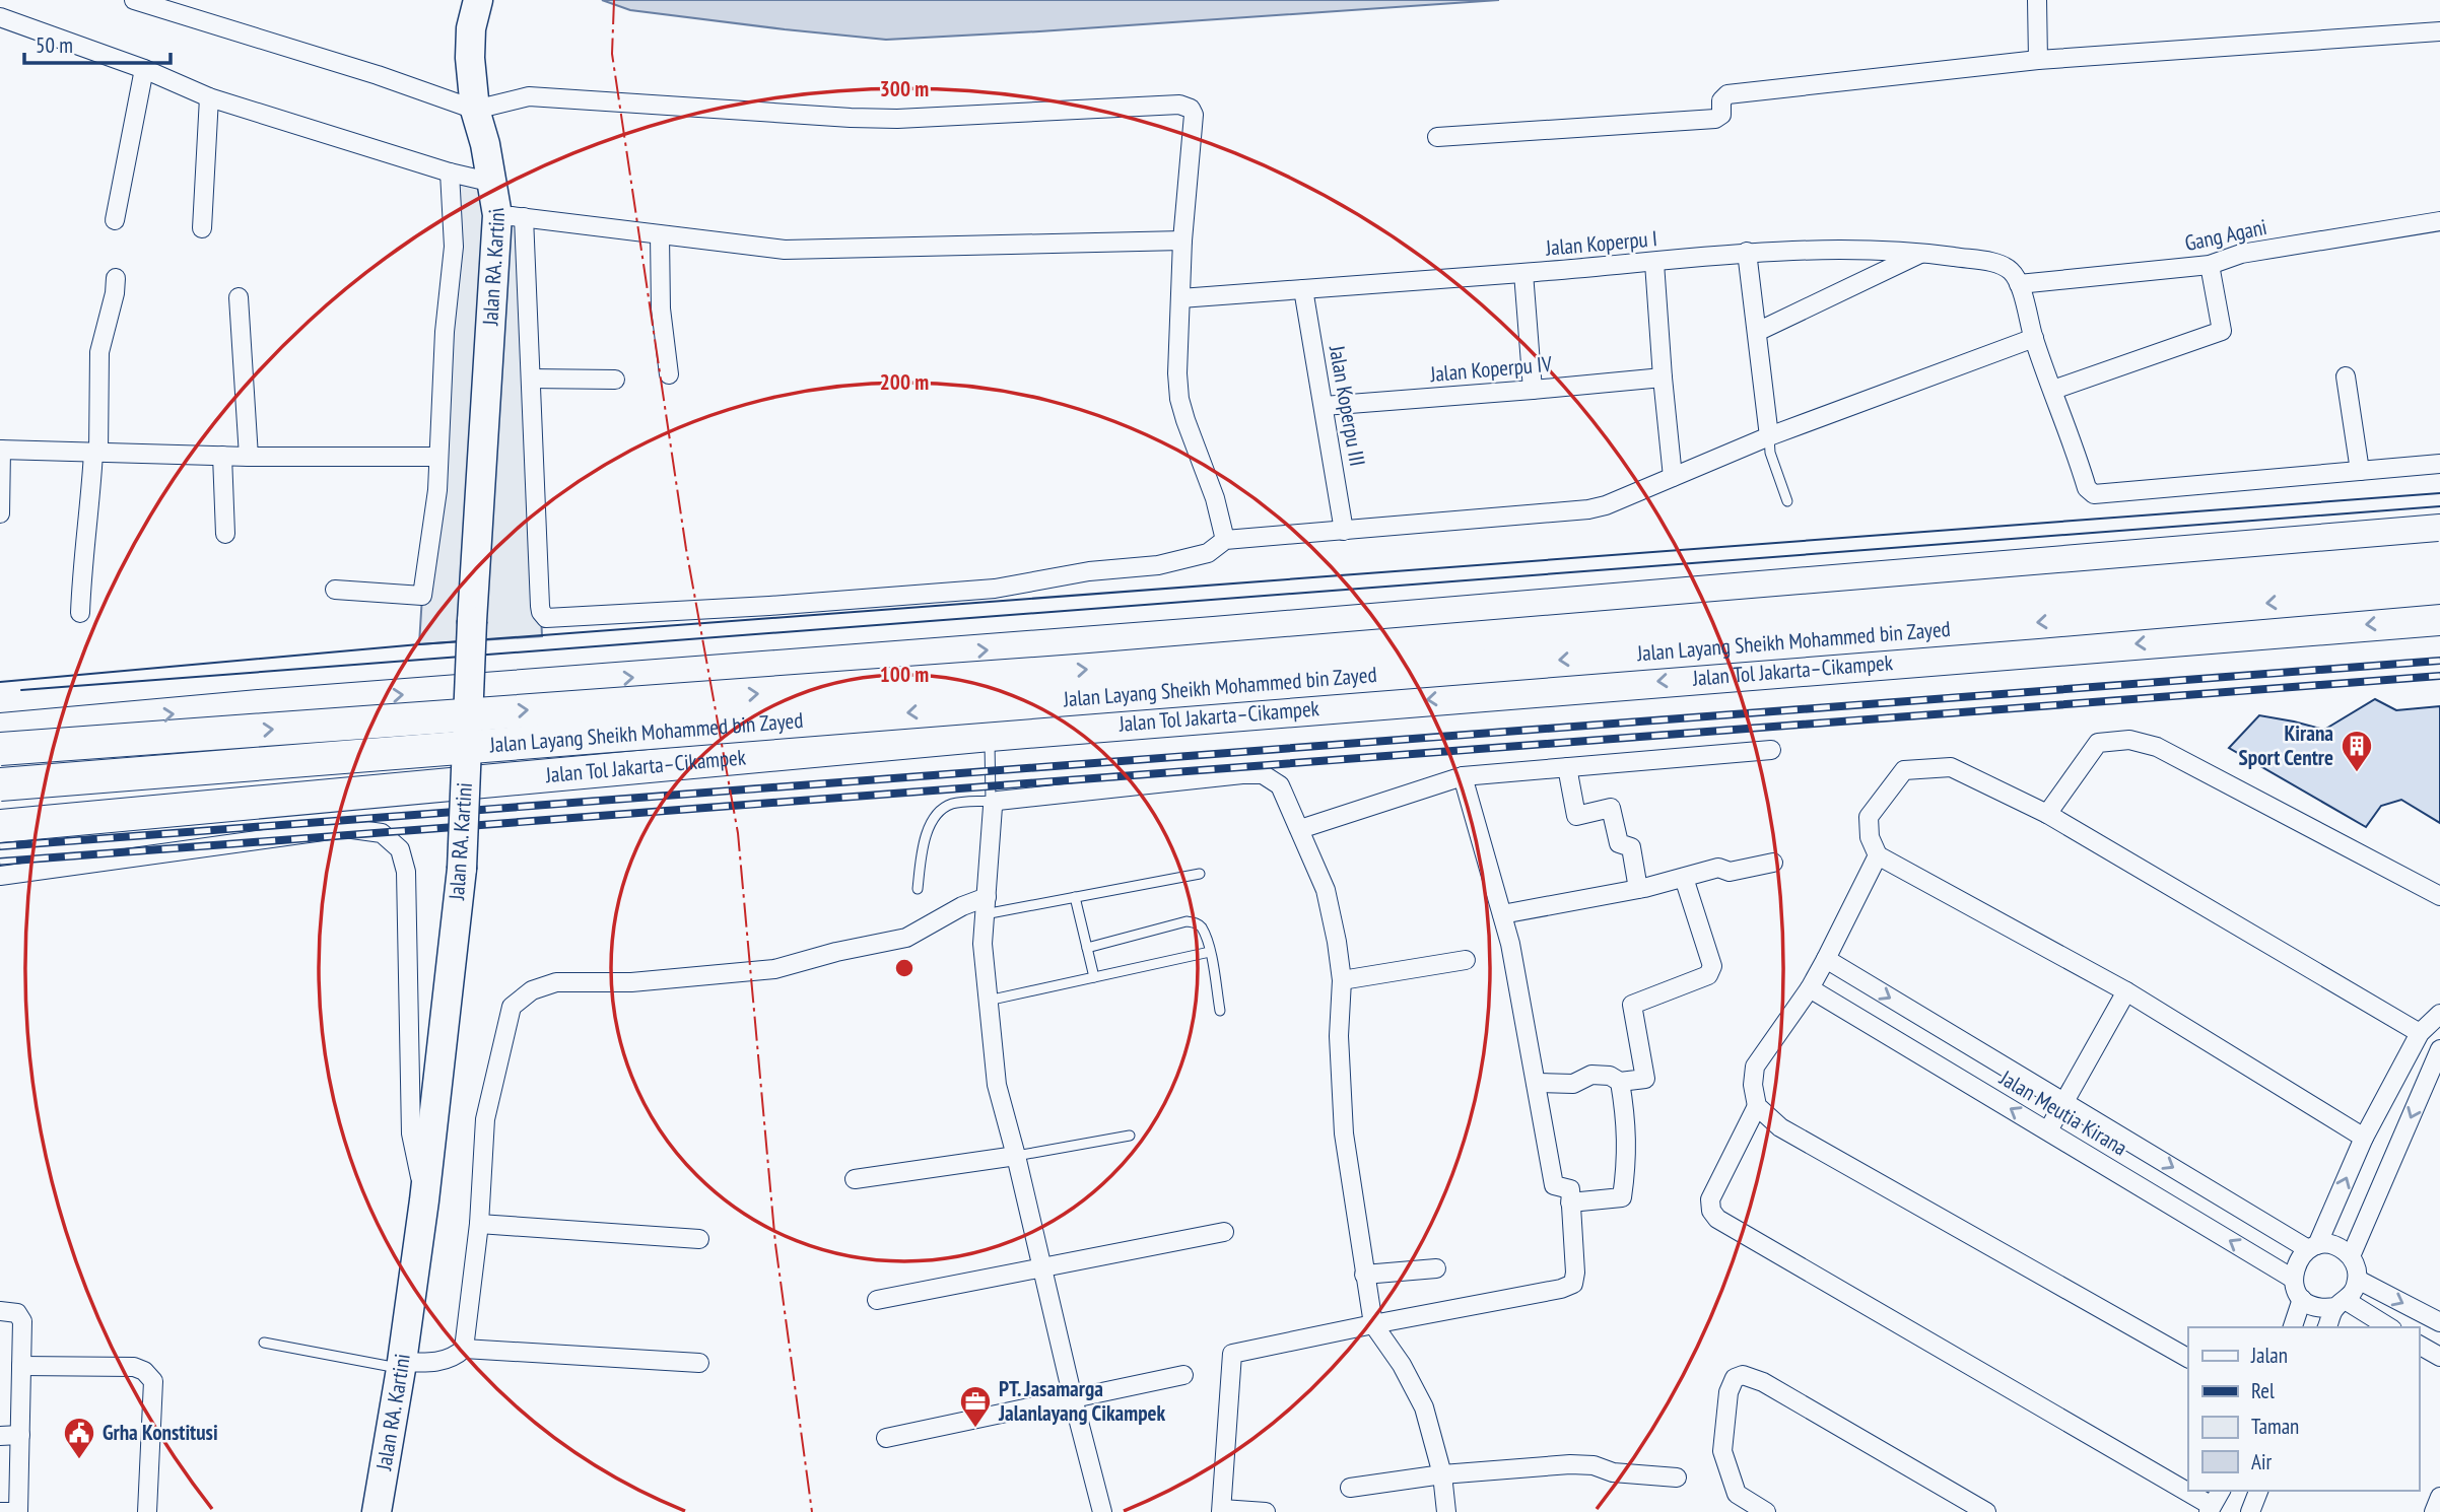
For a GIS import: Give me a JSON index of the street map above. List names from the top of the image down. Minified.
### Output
{"streets":{"highway":["Jalan Layang Sheikh Mohammed bin Zayed","Jalan Tol Jakarta–Cikampek"],"main road":["Jalan RA. Kartini"],"street":["Gang Agani","Jalan Koperpu I","Jalan Koperpu IV","Jalan Koperpu III","Jalan Meutia Kirana"]},"crossings":[["Gang Agani","Jalan Koperpu I"],["Jalan Koperpu I","Jalan Koperpu III"],["Jalan Koperpu IV","Jalan Koperpu III"]],"places":{"building":["Kirana Sport Centre"],"office":["PT. Jasamarga Jalanlayang Cikampek"],"public building":["Grha Konstitusi"]},"legend":["Jalan","Rel","Taman","Air"],"scale_bar":"50 m","rings":["300 m","200 m","100 m"]}
